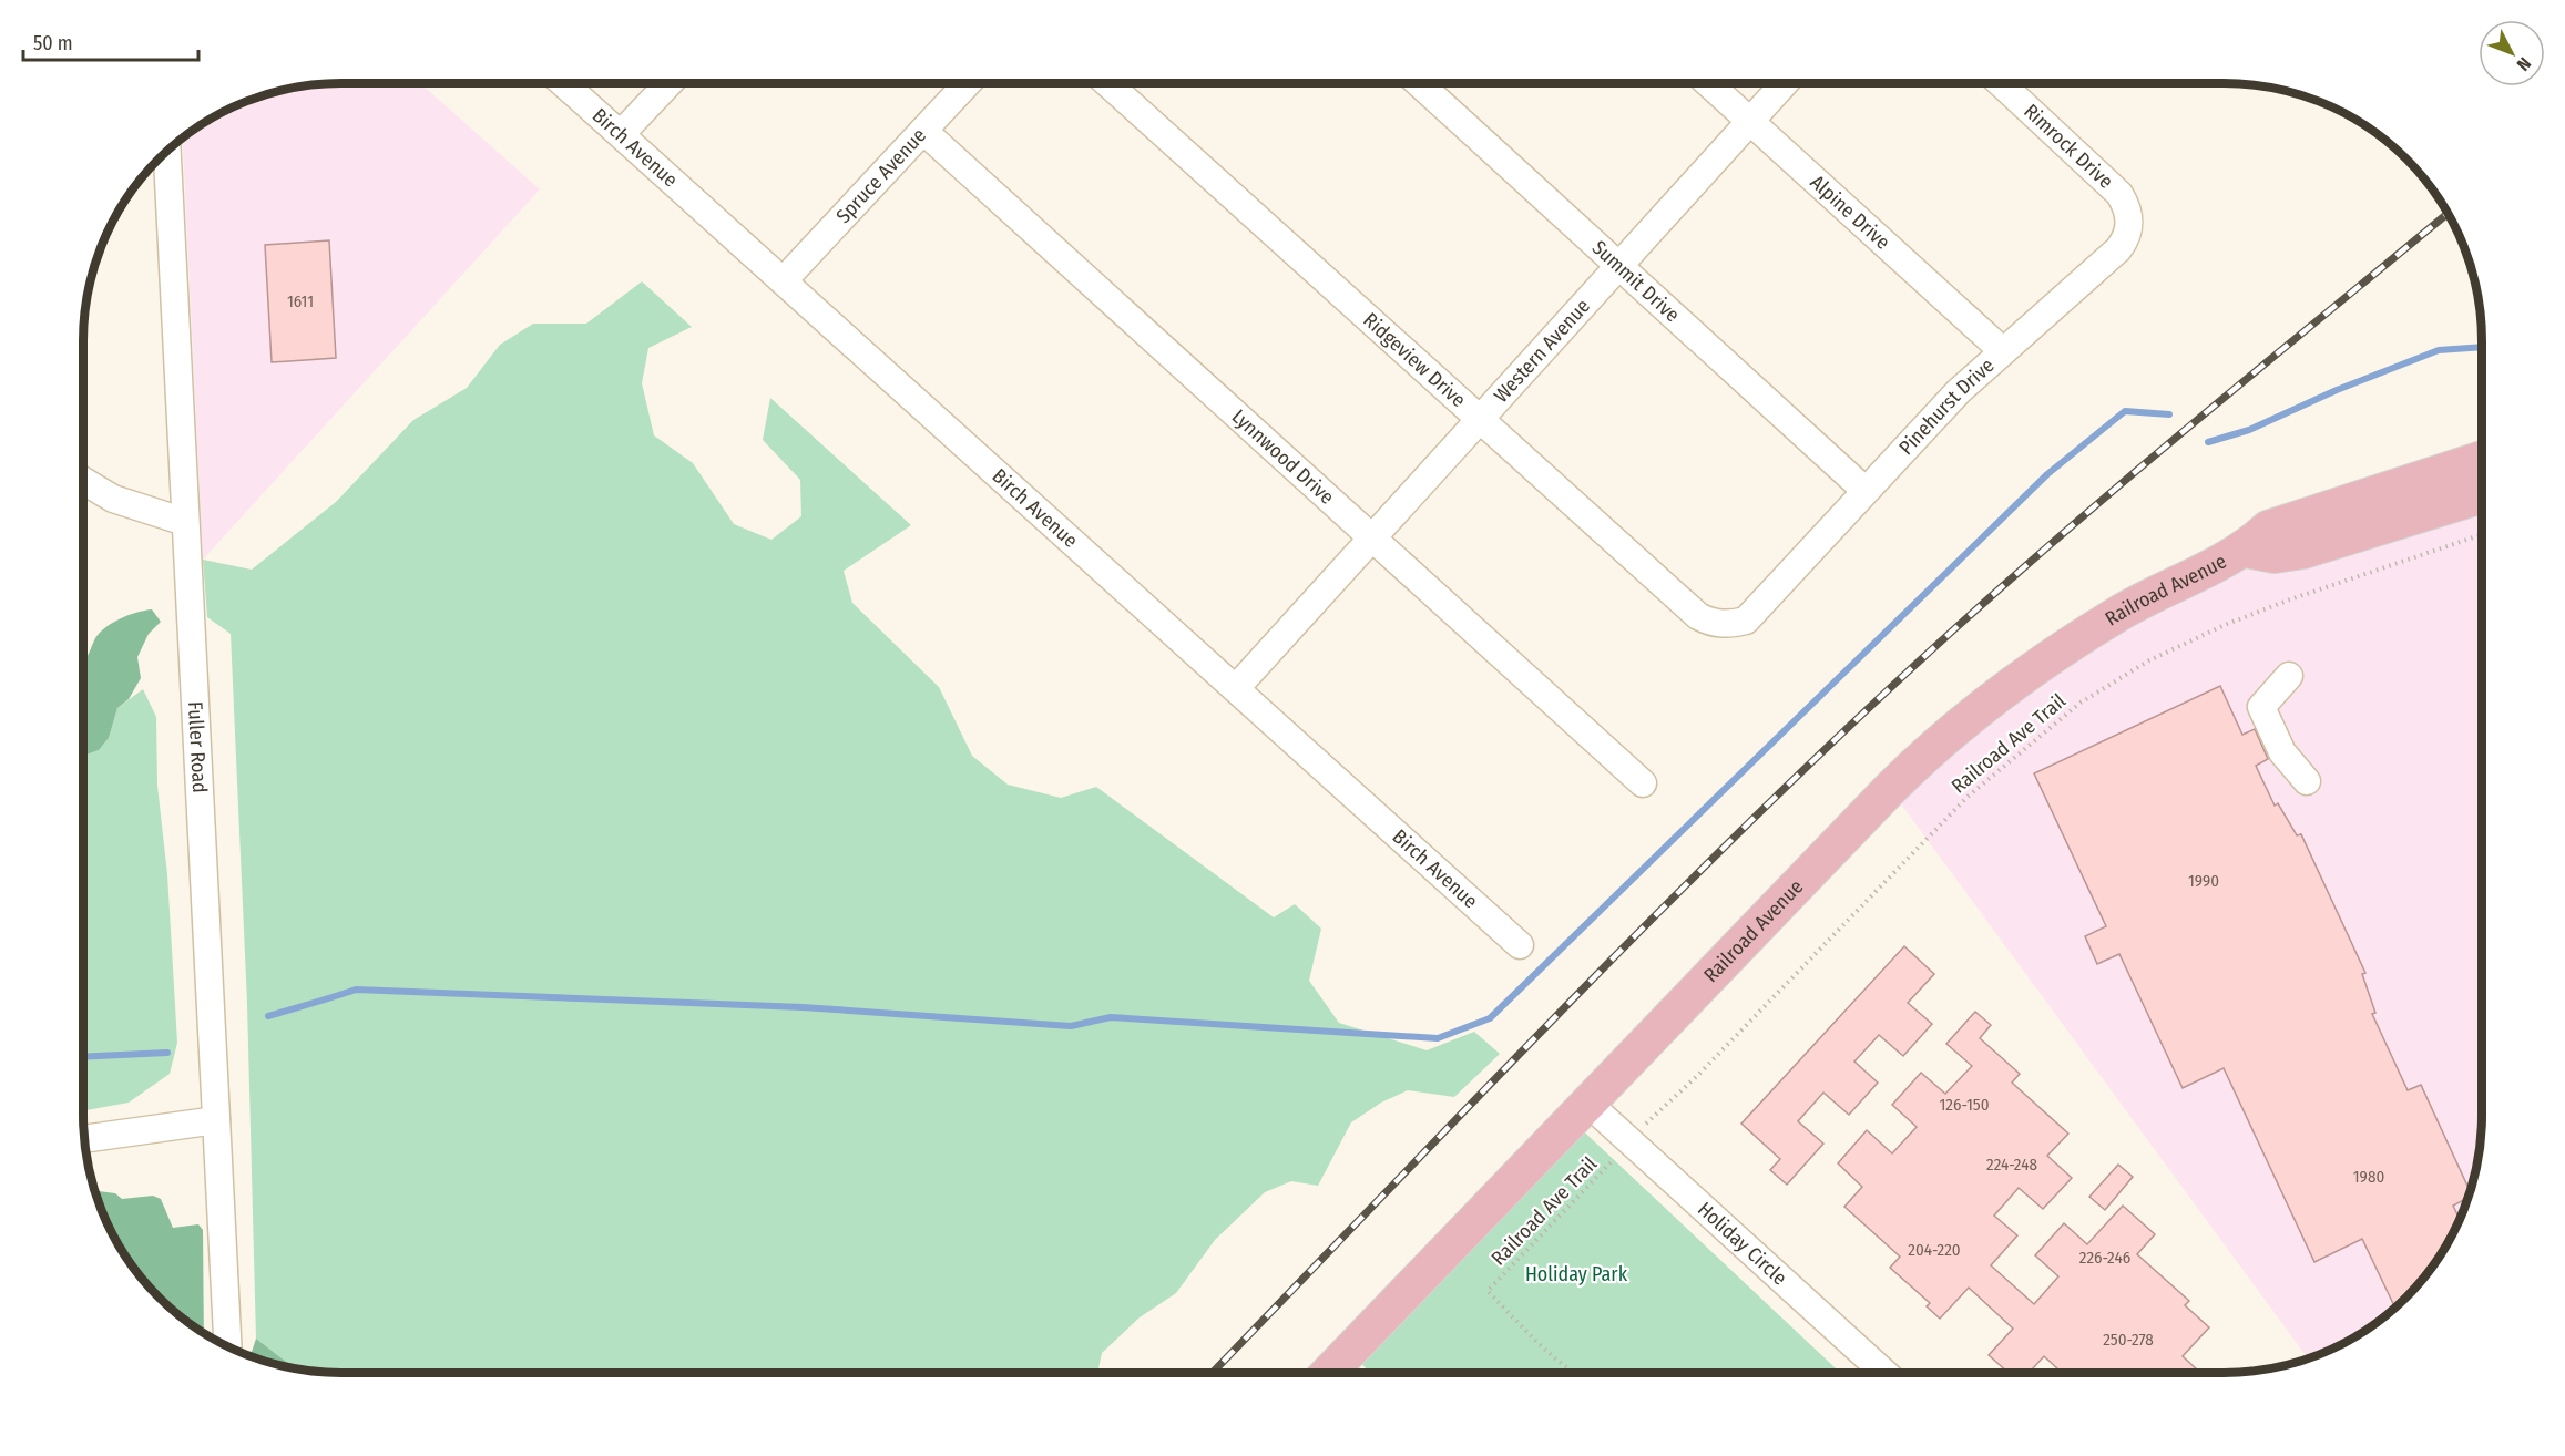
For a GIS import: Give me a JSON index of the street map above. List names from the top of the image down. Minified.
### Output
{"streets":{"main road":["Railroad Avenue"],"street":["Rimrock Drive","Birch Avenue","Spruce Avenue","Alpine Drive","Summit Drive","Western Avenue","Ridgeview Drive","Pinehurst Drive","Lynnwood Drive","Fuller Road","Holiday Circle"],"path":["Railroad Ave Trail"]},"crossings":[["Rimrock Drive","Pinehurst Drive"],["Birch Avenue","Spruce Avenue"],["Birch Avenue","Western Avenue"],["Spruce Avenue","Lynnwood Drive"],["Alpine Drive","Western Avenue"],["Alpine Drive","Pinehurst Drive"],["Summit Drive","Western Avenue"],["Summit Drive","Pinehurst Drive"],["Western Avenue","Ridgeview Drive"],["Western Avenue","Lynnwood Drive"],["Ridgeview Drive","Pinehurst Drive"],["Railroad Avenue","Holiday Circle"]],"parks":["Holiday Park"],"house_numbers":["1611","1990","126-150","224-248","1980","204-220","226-246","250-278"],"scale_bar":"50 m","north":"bottom right"}
